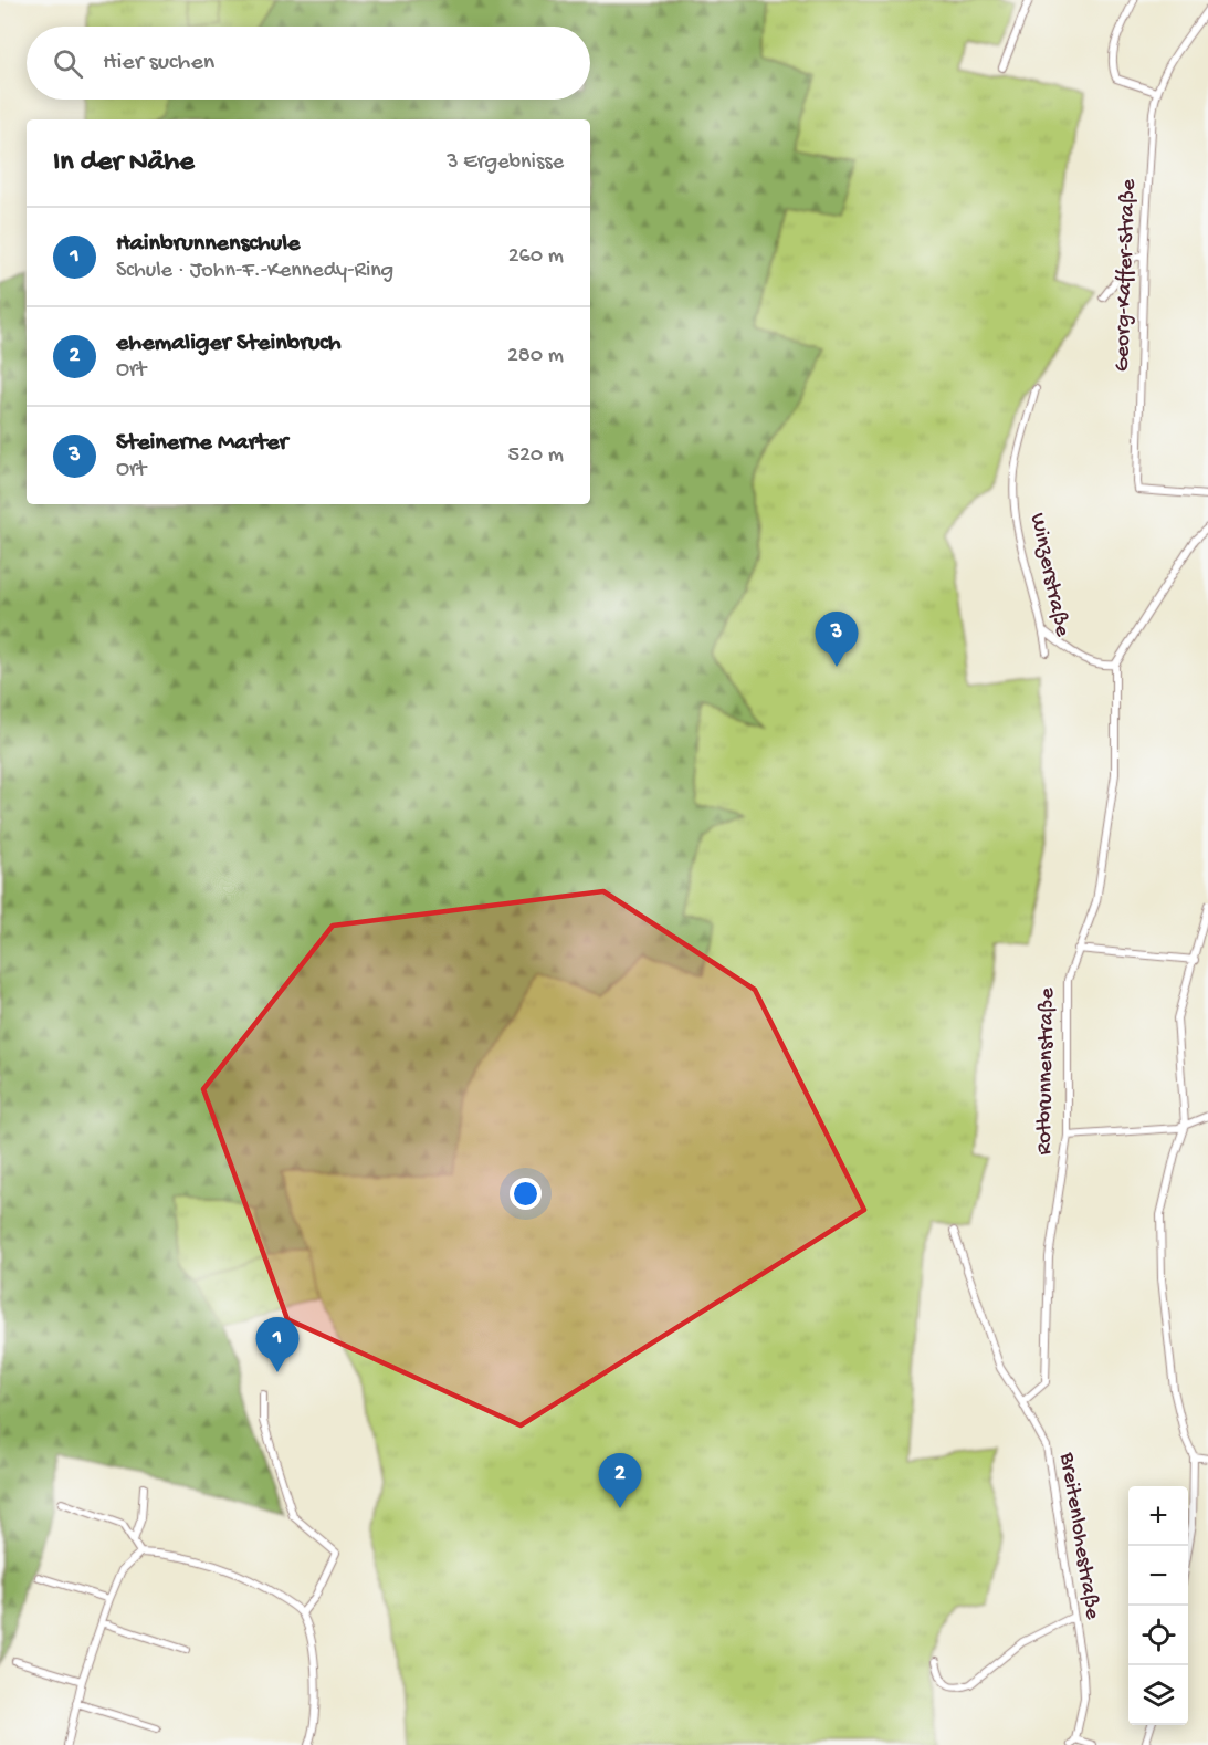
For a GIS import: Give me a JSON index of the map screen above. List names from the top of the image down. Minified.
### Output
{"streets":{"street":["Georg-Kaffer-Straße","Winzerstraße","Rotbrunnenstraße","Breitenlohestraße"]},"crossings":[["Rotbrunnenstraße","Breitenlohestraße"]],"page":{"search":"Hier suchen","heading":["In der Nähe","3 Ergebnisse"],"list":[{"mark":"1","name":"Hainbrunnenschule","note":"Schule · John-F.-Kennedy-Ring","value":"260 m"},{"mark":"2","name":"ehemaliger Steinbruch","note":"Ort","value":"280 m"},{"mark":"3","name":"Steinerne Marter","note":"Ort","value":"520 m"}],"pins":["3","1","2"],"map_buttons":["+","−"]}}
